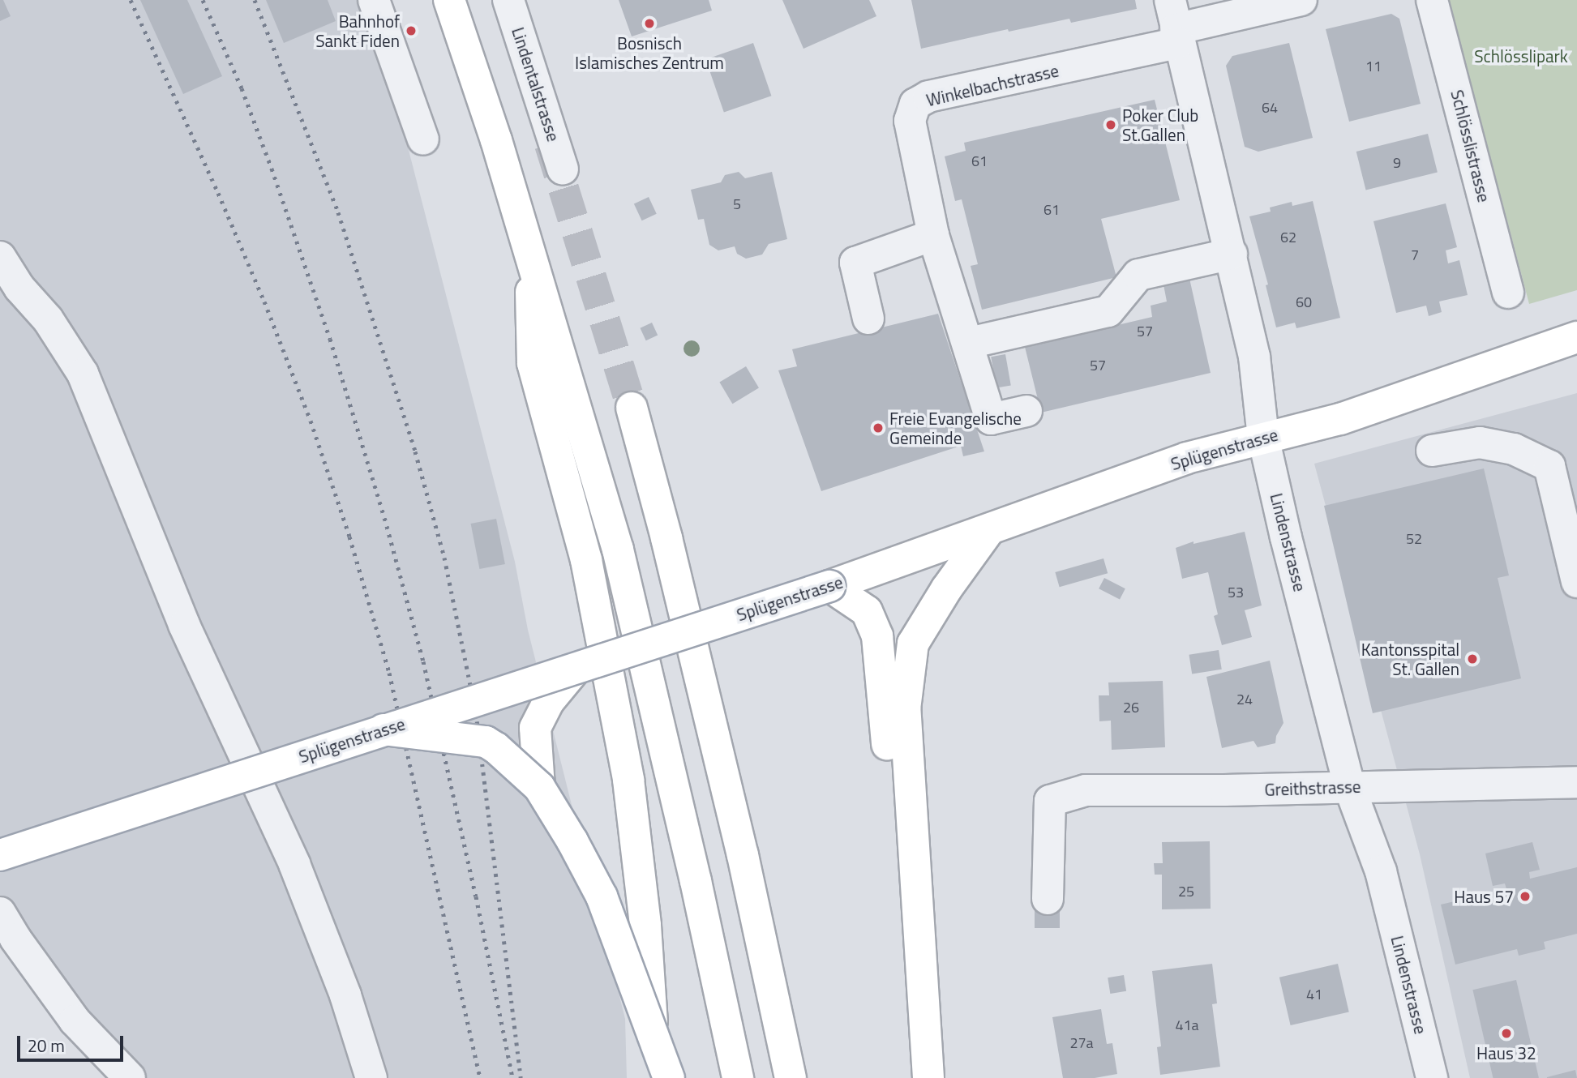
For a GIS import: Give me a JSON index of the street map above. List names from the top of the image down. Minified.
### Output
{"streets":{"main road":["Splügenstrasse"],"street":["Lindentalstrasse","Winkelbachstrasse","Schlösslistrasse","Lindenstrasse","Greithstrasse"]},"crossings":[["Winkelbachstrasse","Lindenstrasse"],["Splügenstrasse","Lindenstrasse"],["Lindenstrasse","Greithstrasse"]],"parks":["Schlösslipark"],"places":["Bosnisch Islamisches Zentrum","Bahnhof Sankt Fiden","Poker Club St.Gallen","Freie Evangelische Gemeinde","Kantonsspital St. Gallen","Haus 57","Haus 32"],"house_numbers":["11","64","61","9","5","61","62","7","60","57","57","52","53","24","26","25","41","41a","27a"],"scale_bar":"20 m"}
